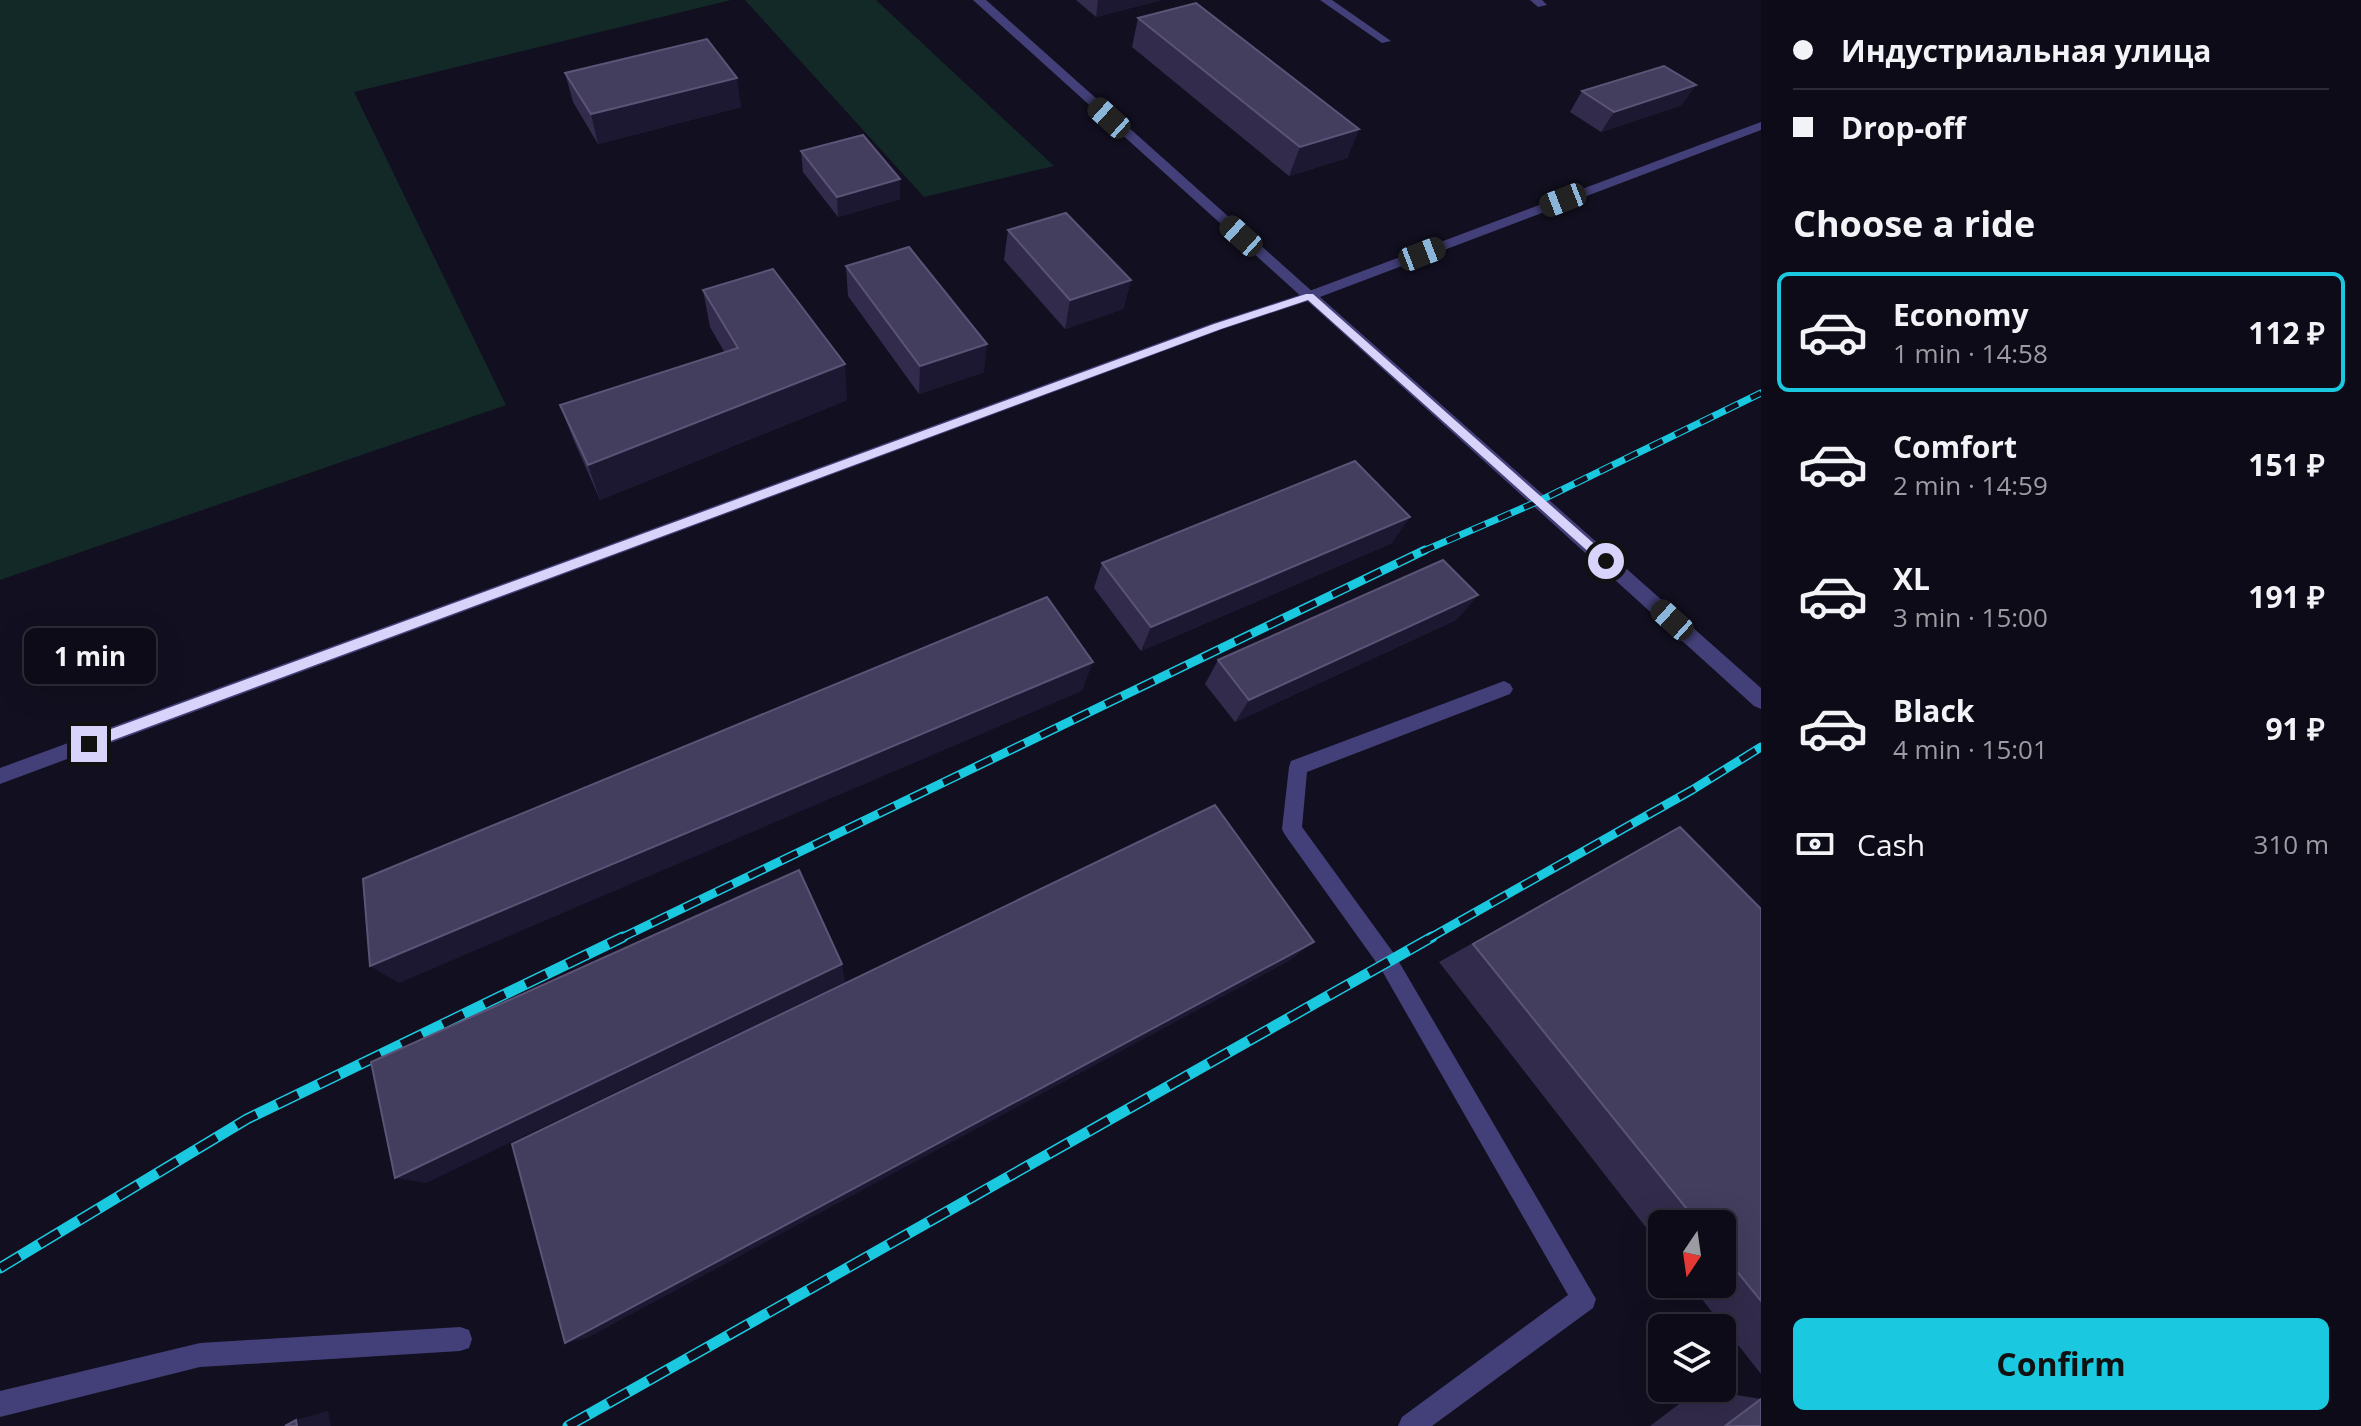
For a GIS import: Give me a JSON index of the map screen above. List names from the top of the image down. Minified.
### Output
{"north":"bottom","page":{"banner":["Индустриальная улица","Drop-off"],"heading":"Choose a ride","list":[{"name":"Economy","note":"1 min · 14:58","value":"112 ₽"},{"name":"Comfort","note":"2 min · 14:59","value":"151 ₽"},{"name":"XL","note":"3 min · 15:00","value":"191 ₽"},{"name":"Black","note":"4 min · 15:01","value":"91 ₽"}],"bubble":"1 min","pay":["Cash","310 m"],"buttons":"Confirm"}}
